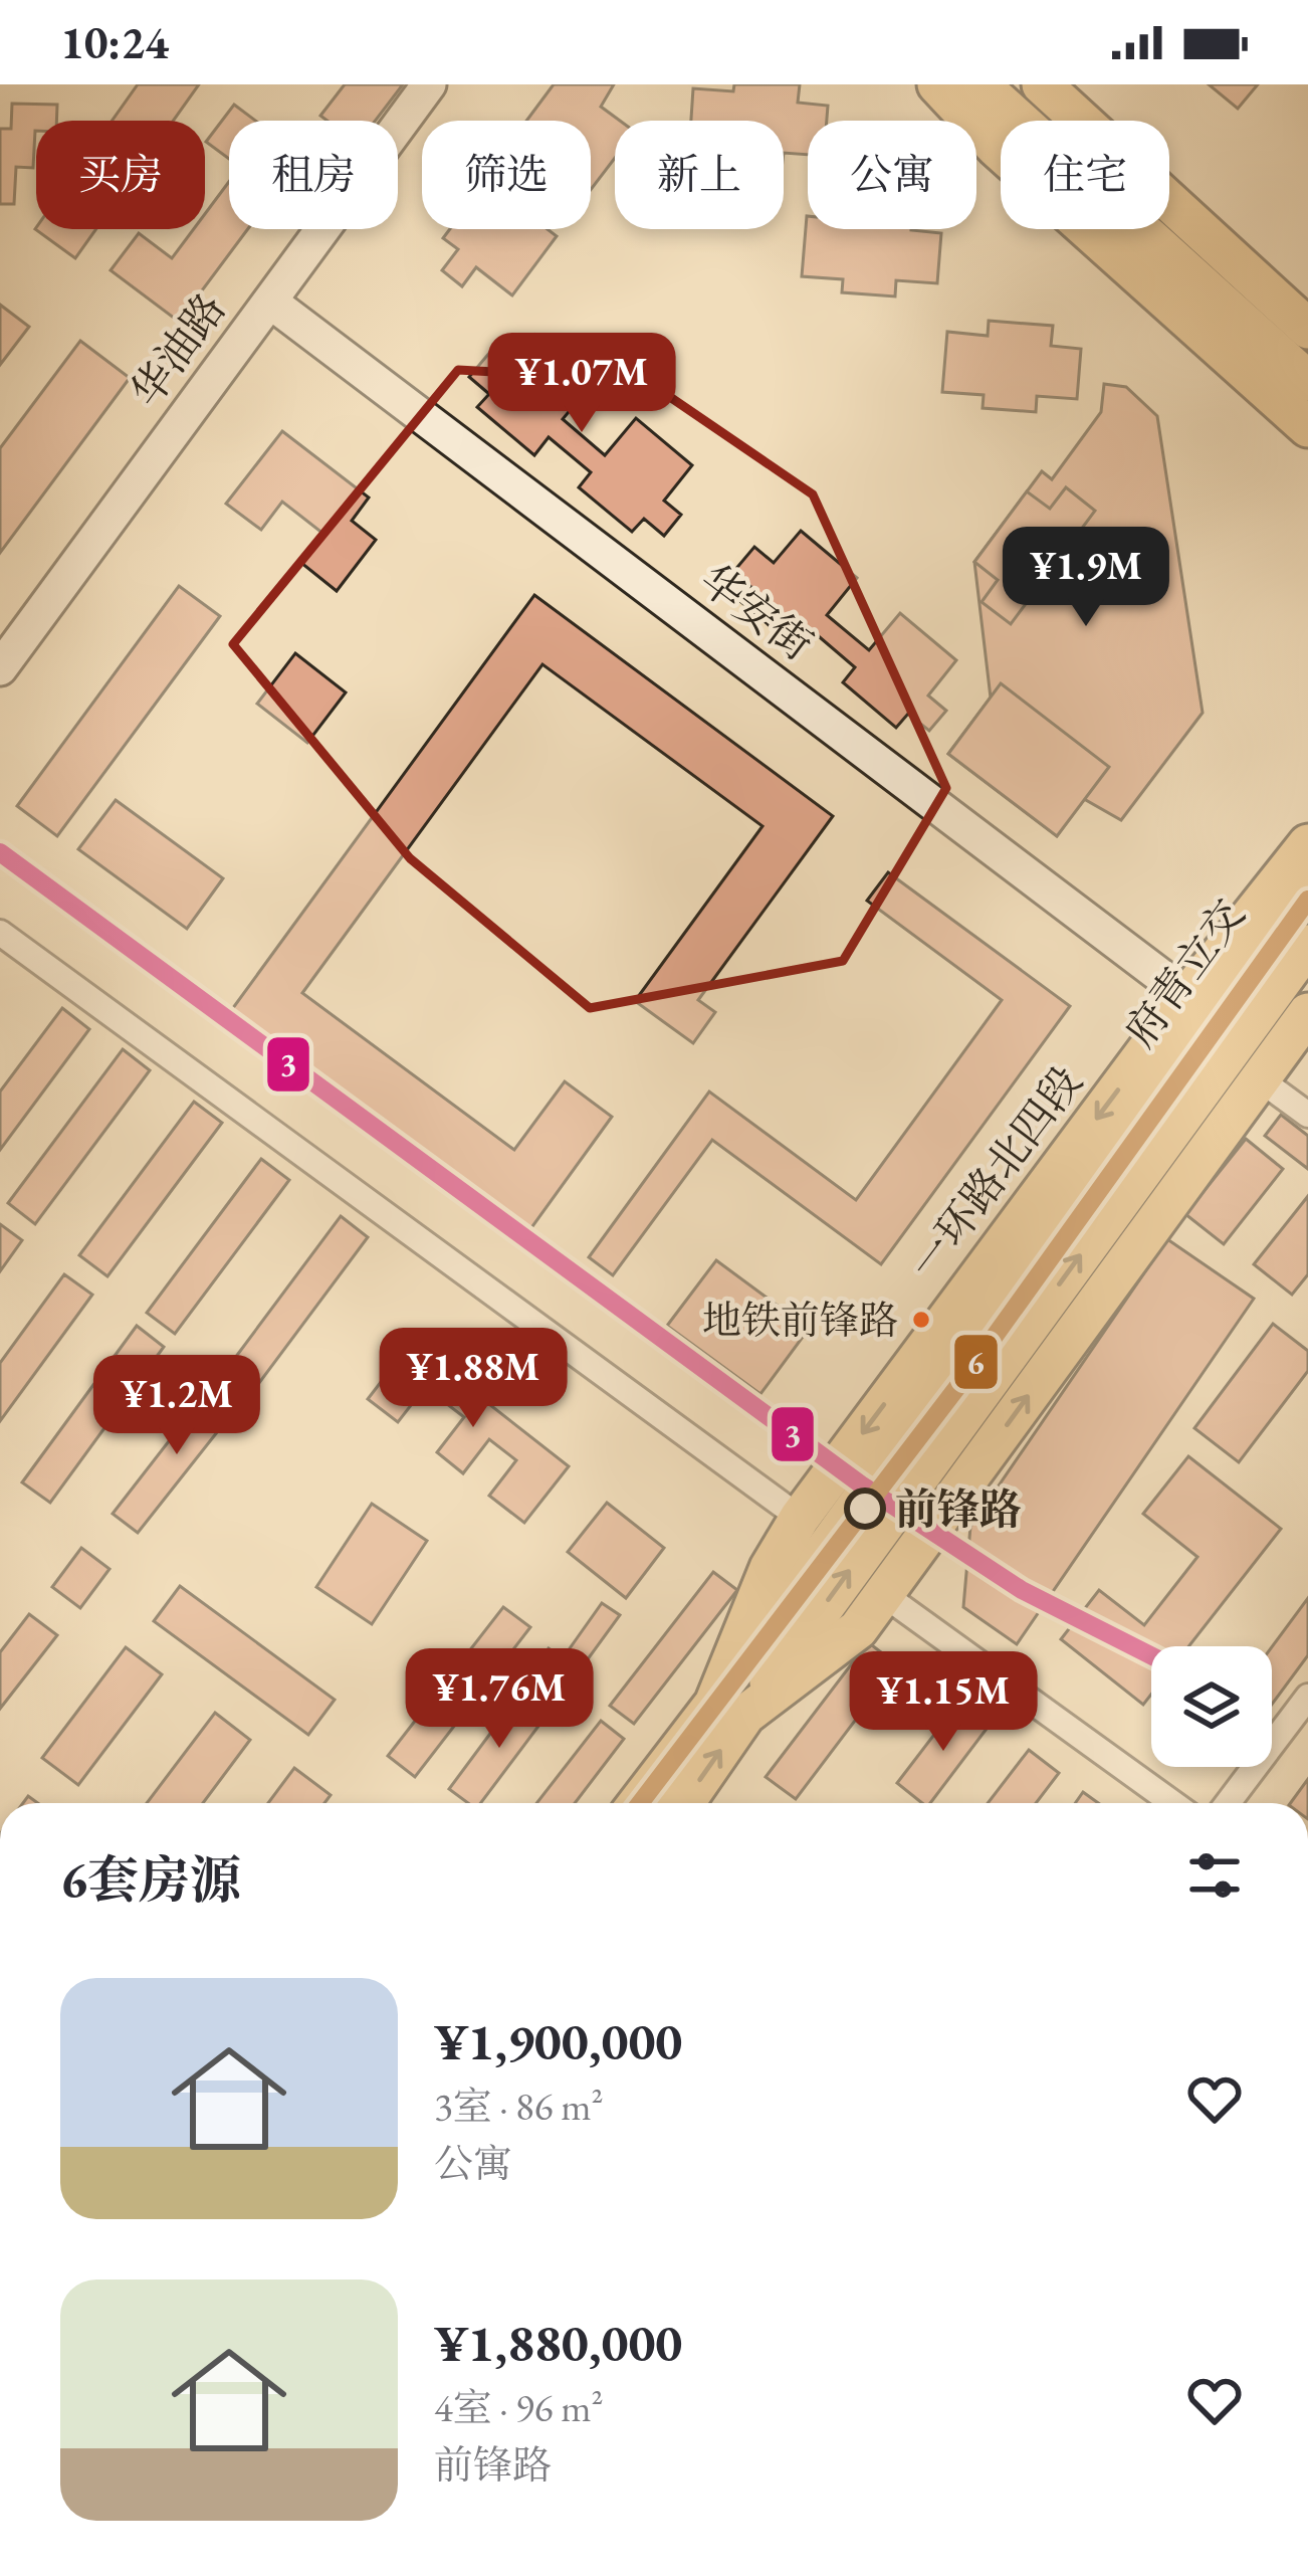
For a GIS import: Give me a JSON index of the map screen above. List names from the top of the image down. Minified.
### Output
{"streets":{"main road":["府青立交","一环路北四段"],"street":["华油路","华安街"]},"crossings":[["华油路","华安街"],["华安街","一环路北四段"],["府青立交","一环路北四段"]],"places":["地铁前锋路","前锋路"],"lines":["transit line 3","transit line 6"],"page":{"status":"10:24","chip":["买房","租房","筛选","新上","公寓","住宅"],"price":["¥1.07M","¥1.9M","¥1.88M","¥1.2M","¥1.76M","¥1.15M"],"heading":"6套房源","list":[{"name":"¥1,900,000","note":"3室 · 86 m² · 公寓"},{"name":"¥1,880,000","note":"4室 · 96 m² · 前锋路"}]}}
